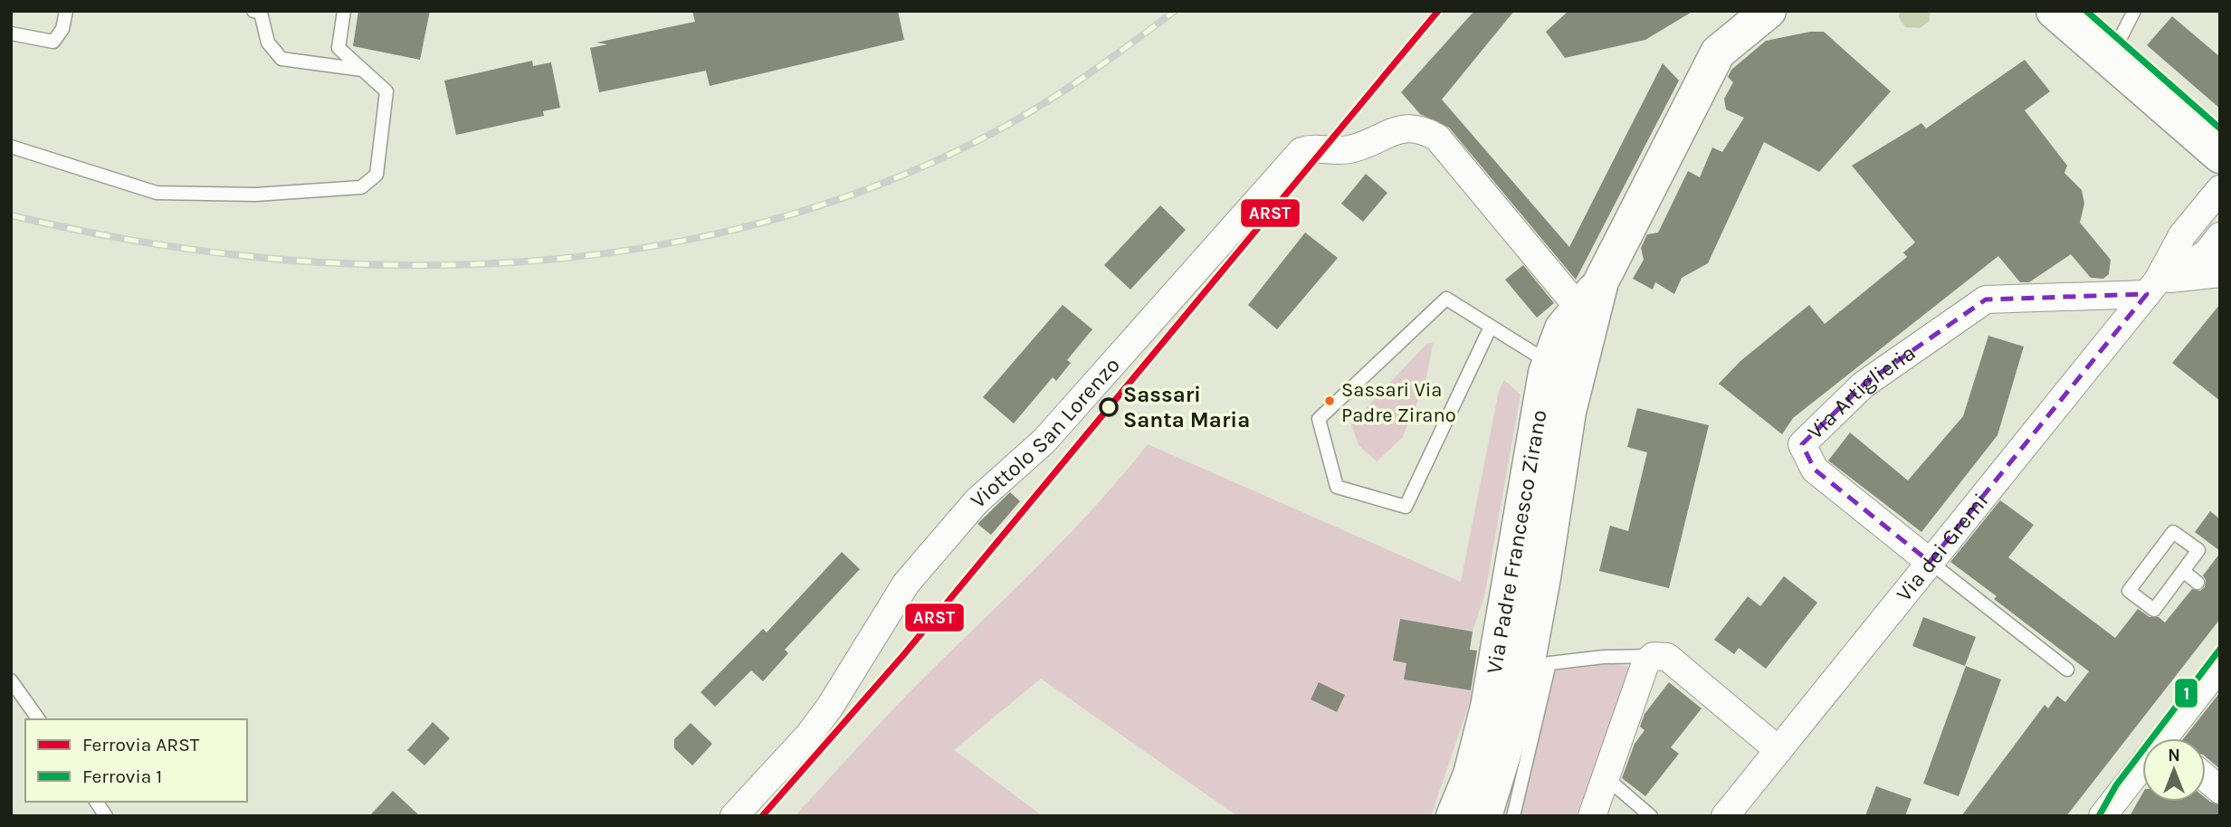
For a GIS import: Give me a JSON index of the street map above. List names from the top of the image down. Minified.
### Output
{"streets":{"main road":["Via Padre Francesco Zirano"],"street":["Via Artiglieria","Viottolo San Lorenzo","Via dei Gremi"]},"crossings":[["Via Artiglieria","Via dei Gremi"],["Viottolo San Lorenzo","Via Padre Francesco Zirano"]],"places":["Sassari Via Padre Zirano","Sassari Santa Maria"],"lines":["rail line ARST","rail line 1"],"legend":["Ferrovia ARST","Ferrovia 1"],"north":"top"}
